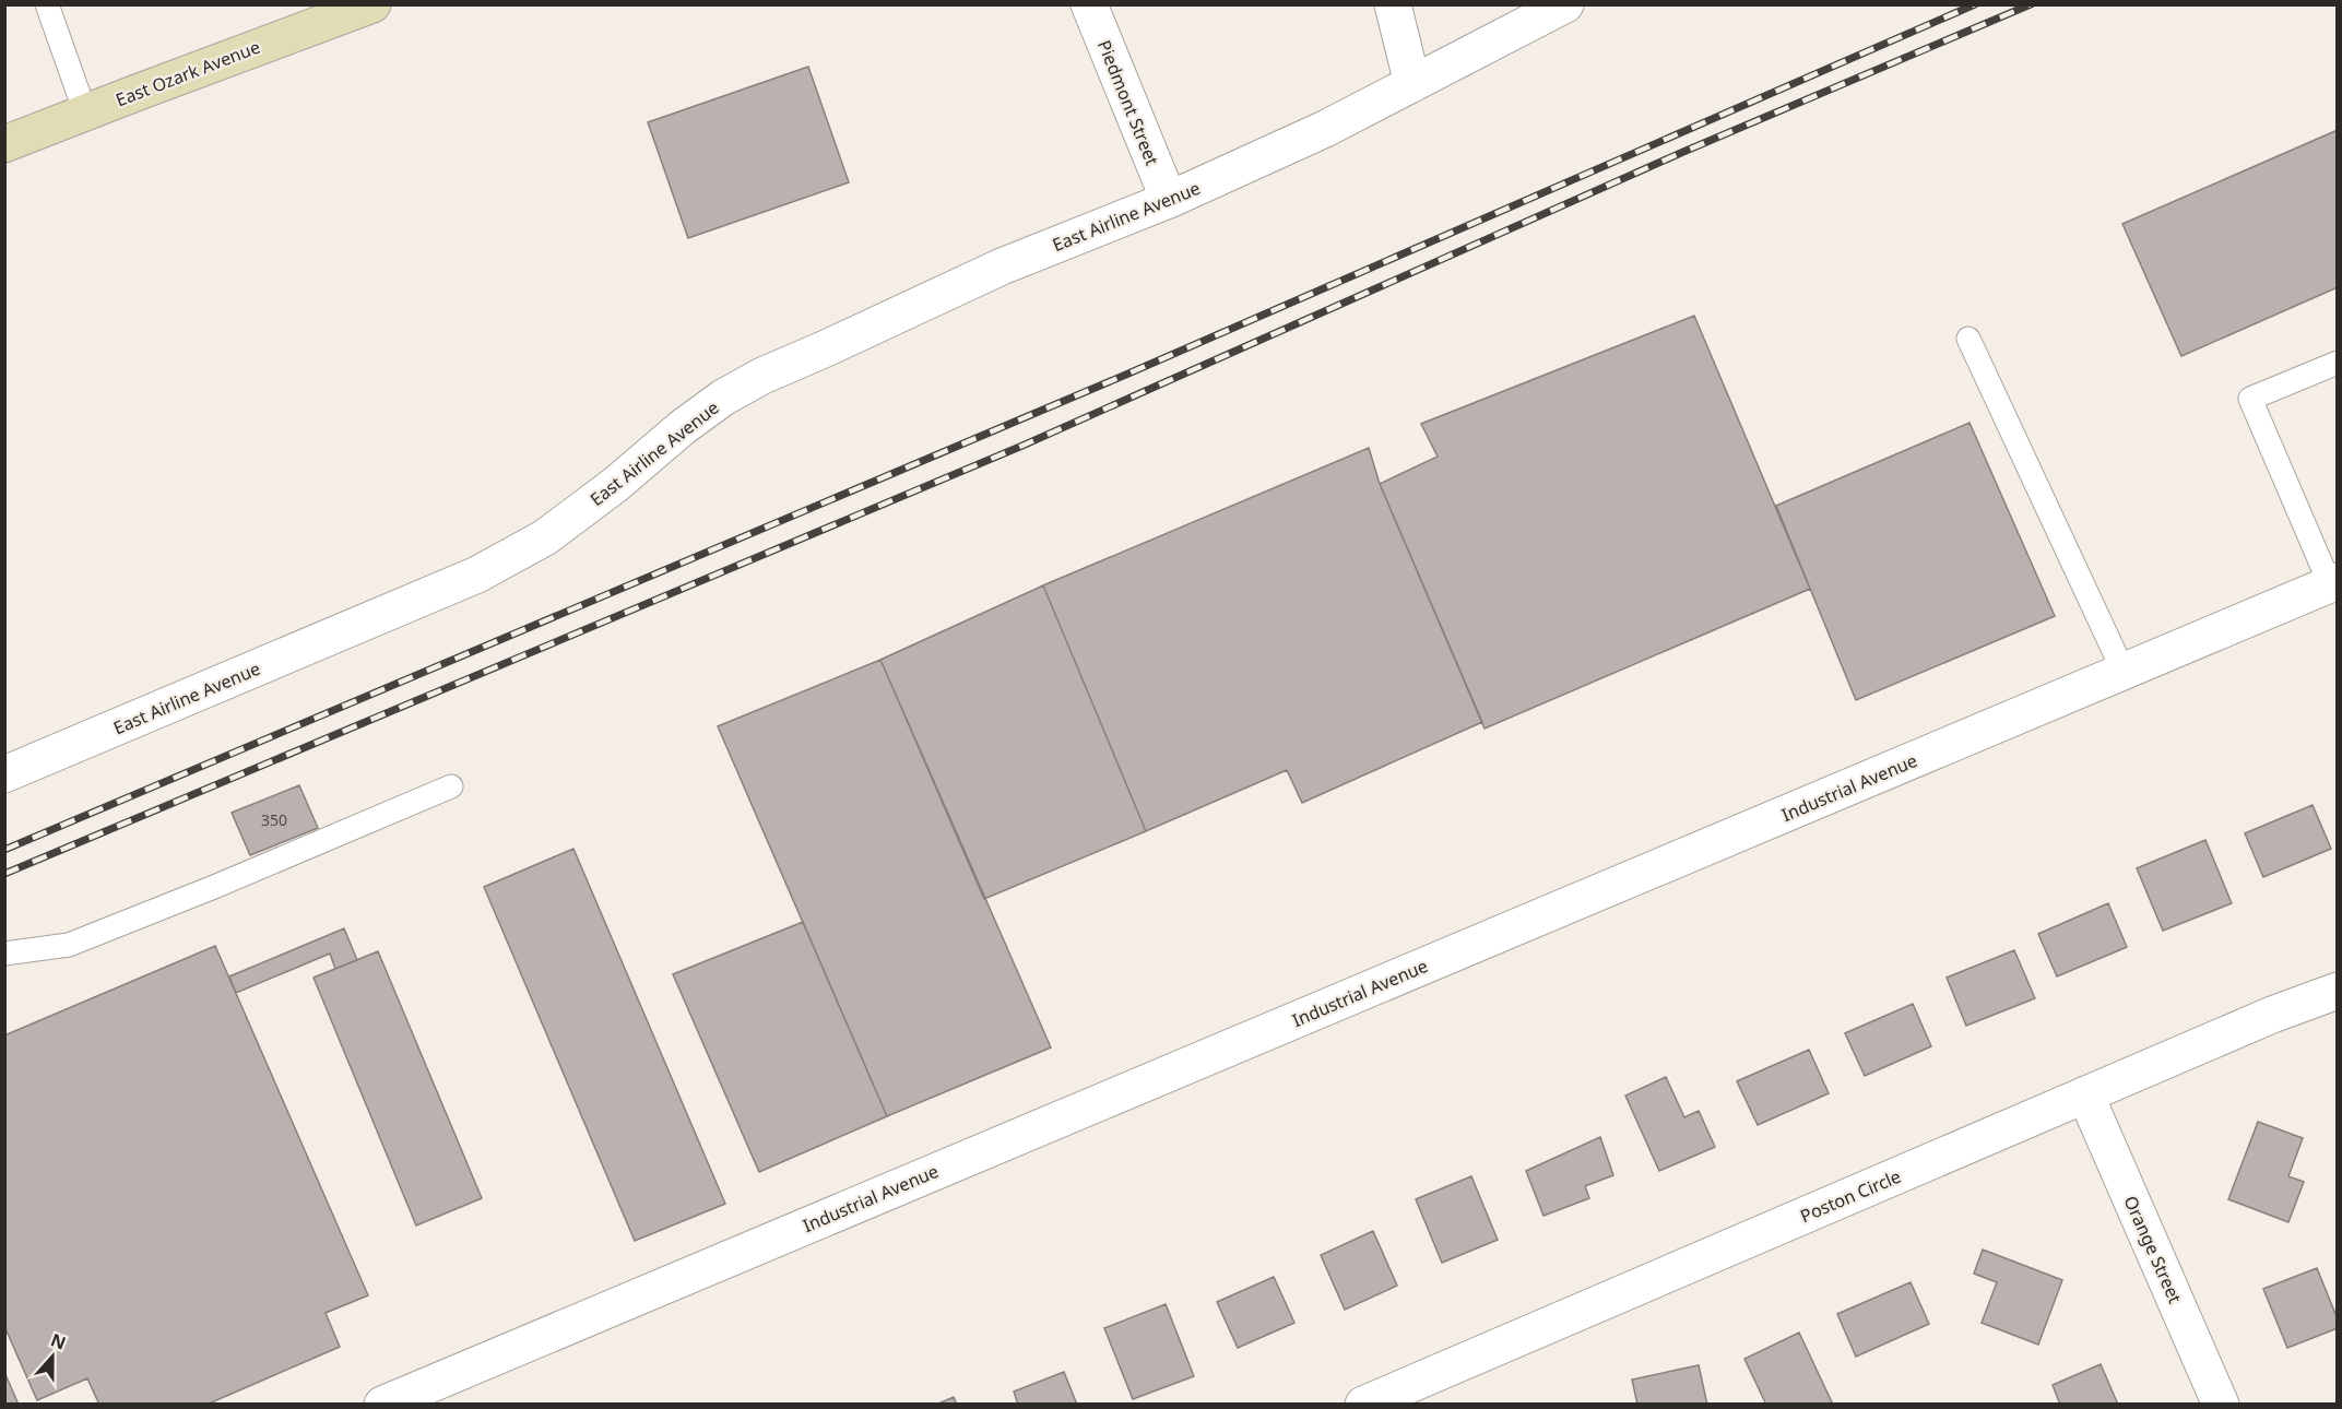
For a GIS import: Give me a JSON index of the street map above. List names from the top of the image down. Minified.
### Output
{"streets":{"main road":["East Ozark Avenue"],"street":["Piedmont Street","East Airline Avenue","Industrial Avenue","Poston Circle","Orange Street"]},"crossings":[["Piedmont Street","East Airline Avenue"],["Poston Circle","Orange Street"]],"house_numbers":["350"],"north":"top"}
